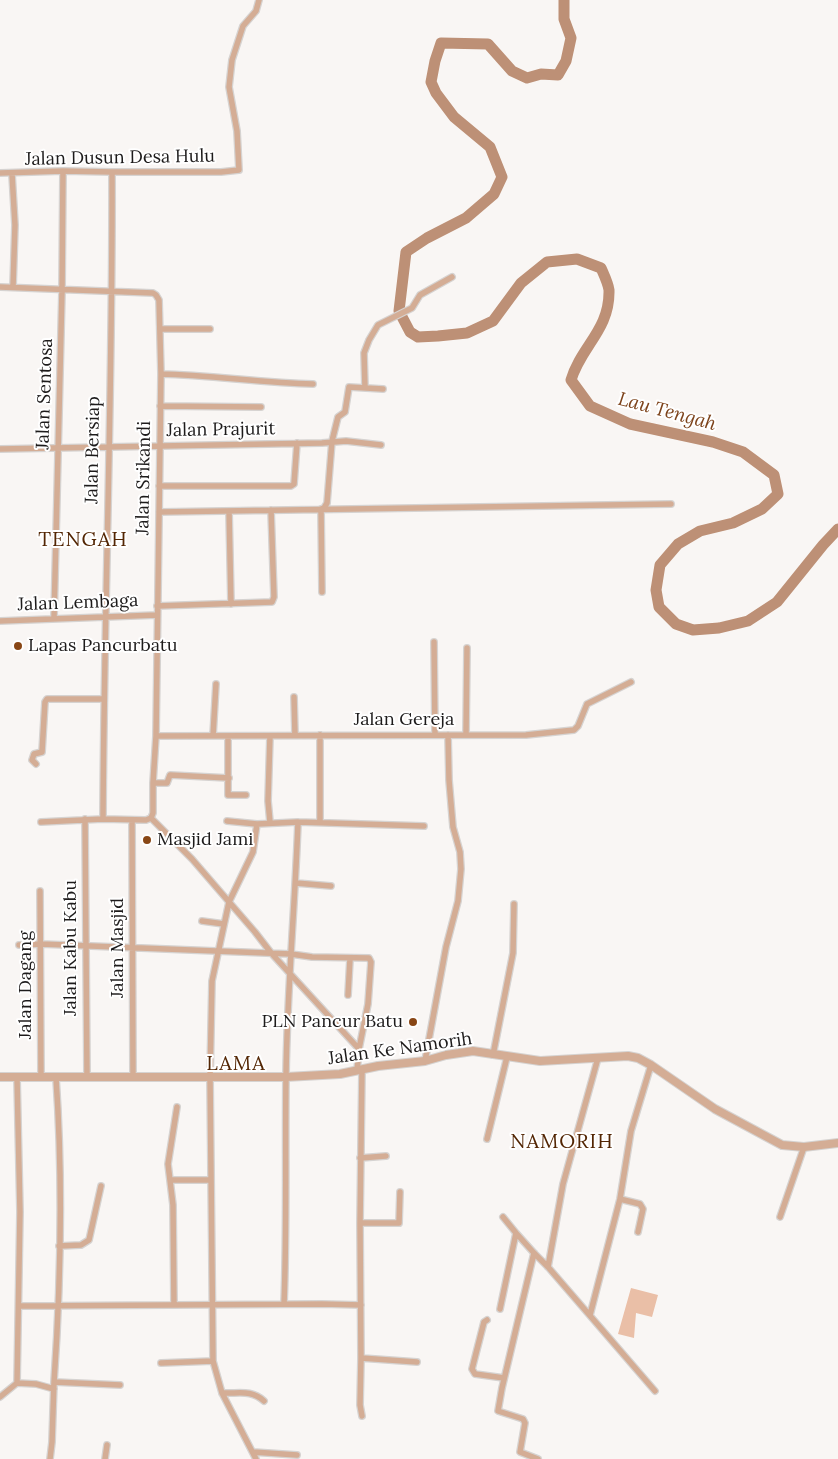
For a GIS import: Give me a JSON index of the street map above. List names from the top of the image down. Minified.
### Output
{"streets":{"street":["Jalan Dusun Desa Hulu","Jalan Sentosa","Jalan Prajurit","Jalan Bersiap","Jalan Srikandi","Jalan Lembaga","Jalan Gereja","Jalan Kabu Kabu","Jalan Masjid","Jalan Dagang","Jalan Ke Namorih"]},"crossings":[["Jalan Dusun Desa Hulu","Jalan Sentosa"],["Jalan Dusun Desa Hulu","Jalan Bersiap"],["Jalan Sentosa","Jalan Prajurit"],["Jalan Sentosa","Jalan Srikandi"],["Jalan Sentosa","Jalan Lembaga"],["Jalan Prajurit","Jalan Bersiap"],["Jalan Prajurit","Jalan Srikandi"],["Jalan Bersiap","Jalan Srikandi"],["Jalan Bersiap","Jalan Lembaga"],["Jalan Srikandi","Jalan Lembaga"],["Jalan Srikandi","Jalan Gereja"],["Jalan Kabu Kabu","Jalan Ke Namorih"],["Jalan Masjid","Jalan Ke Namorih"],["Jalan Dagang","Jalan Ke Namorih"]],"districts":["TENGAH","LAMA","NAMORIH"],"water":["Lau Tengah"],"places":["Lapas Pancurbatu","Masjid Jami","PLN Pancur Batu"]}
